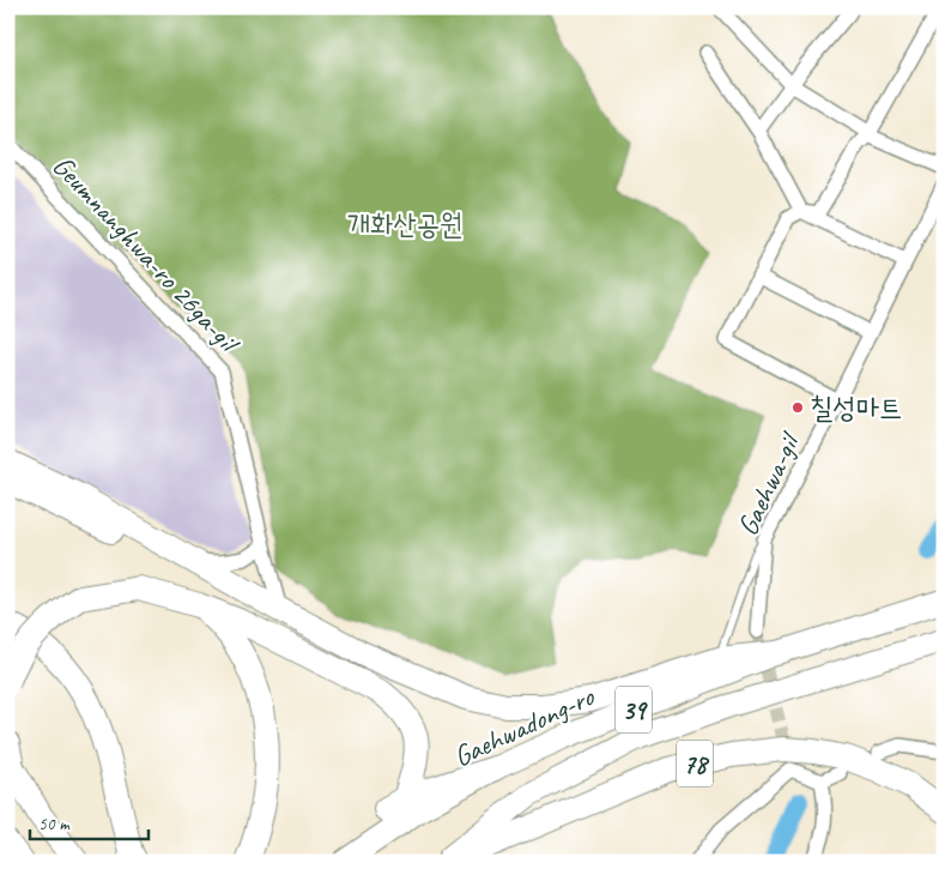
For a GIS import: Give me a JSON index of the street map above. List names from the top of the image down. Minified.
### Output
{"streets":{"highway":["78"],"main road":["39","Gaehwadong-ro"],"street":["Geumnanghwa-ro 26ga-gil","Gaehwa-gil"]},"crossings":[["Gaehwadong-ro","78"]],"parks":["개화산공원"],"places":["칠성마트"],"scale_bar":"50 m"}
